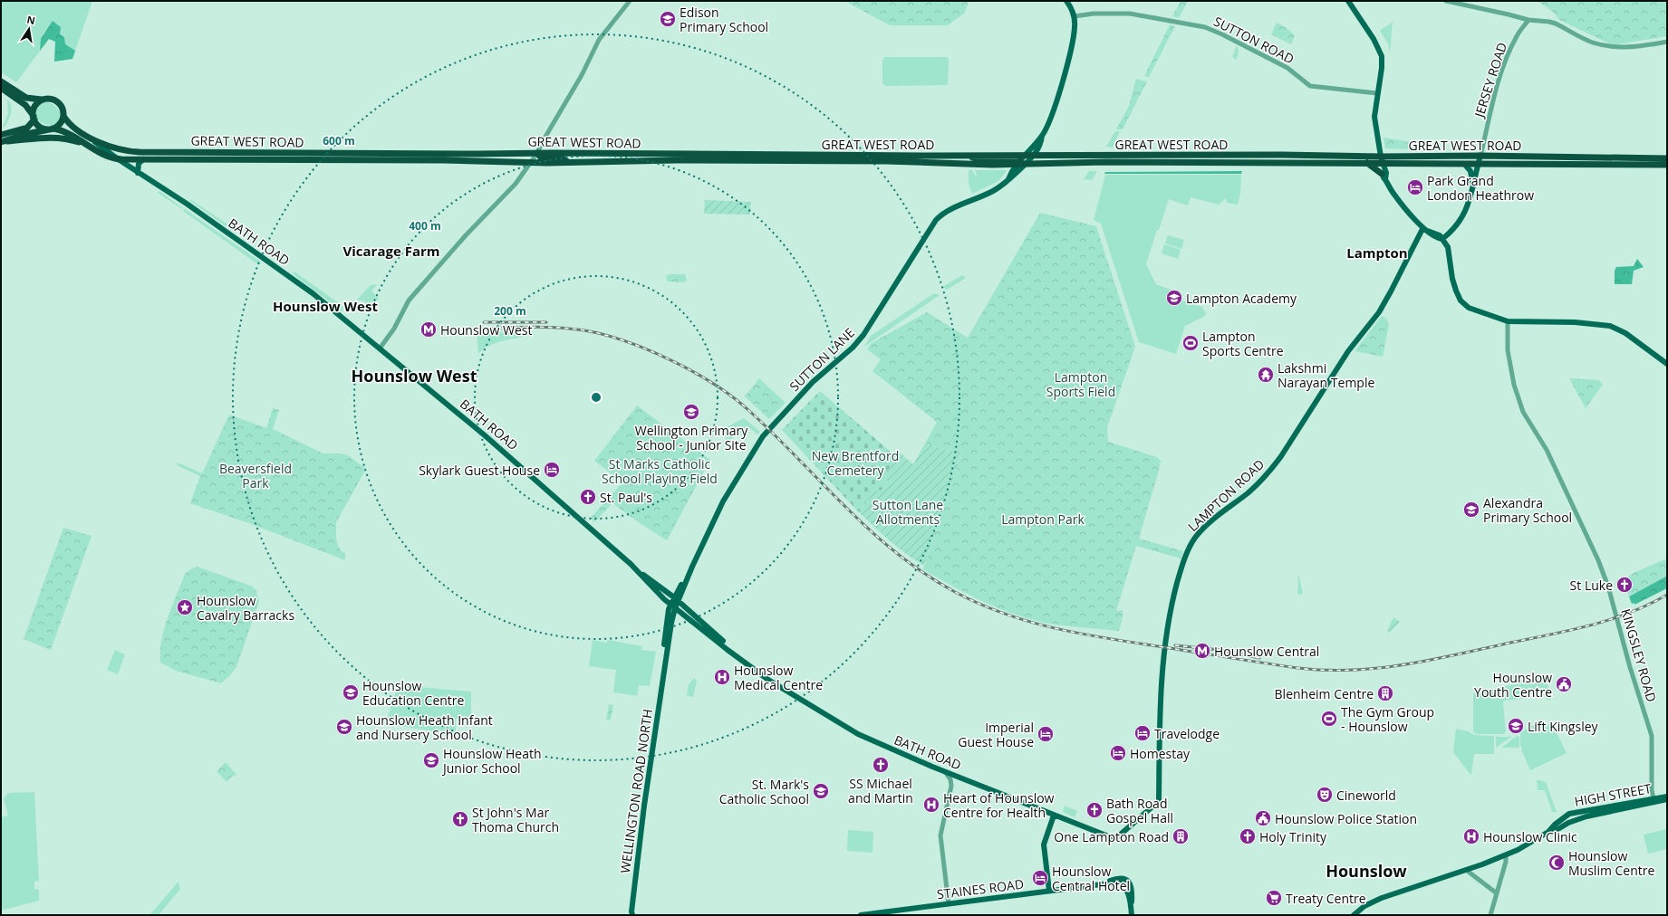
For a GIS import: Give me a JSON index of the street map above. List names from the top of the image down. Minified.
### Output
{"streets":{"highway":["GREAT WEST ROAD","BATH ROAD"],"main road":["JERSEY ROAD","SUTTON LANE","LAMPTON ROAD","WELLINGTON ROAD NORTH","HIGH STREET","STAINES ROAD"],"street":["SUTTON ROAD","KINGSLEY ROAD"]},"crossings":[["JERSEY ROAD","GREAT WEST ROAD"],["GREAT WEST ROAD","BATH ROAD"],["GREAT WEST ROAD","SUTTON LANE"],["BATH ROAD","SUTTON LANE"],["BATH ROAD","LAMPTON ROAD"],["BATH ROAD","WELLINGTON ROAD NORTH"],["SUTTON LANE","WELLINGTON ROAD NORTH"],["KINGSLEY ROAD","HIGH STREET"]],"districts":["Vicarage Farm","Lampton","Hounslow West","Hounslow West","Hounslow"],"parks":["Lampton Sports Field","New Brentford Cemetery","St Marks Catholic School Playing Field","Beaversfield Park","Sutton Lane Allotments","Lampton Park"],"places":{"school or university":["Edison Primary School","Lampton Academy","Wellington Primary School - Junior Site","Alexandra Primary School","Hounslow Education Centre","Lift Kingsley","Hounslow Heath Infant and Nursery School","Hounslow Heath Junior School","St. Mark's Catholic School"],"hotel":["Park Grand London Heathrow","Skylark Guest House","Travelodge","Imperial Guest House","Homestay","Hounslow Central Hotel"],"metro station":["Hounslow West","Hounslow Central"],"sports":["Lampton Sports Centre","The Gym Group - Hounslow"],"temple":["Lakshmi Narayan Temple"],"church":["St. Paul's","St Luke","SS Michael and Martin","Bath Road Gospel Hall","St John's Mar Thoma Church","Holy Trinity"],"place":["Hounslow Cavalry Barracks"],"hospital":["Hounslow Medical Centre","Heart of Hounslow Centre for Health","Hounslow Clinic"],"public building":["Hounslow Youth Centre","Hounslow Police Station"],"building":["Blenheim Centre","One Lampton Road"],"theatre":["Cineworld"],"mosque":["Hounslow Muslim Centre"],"supermarket":["Treaty Centre"]},"north":"top","rings":["600 m","400 m","200 m"]}
